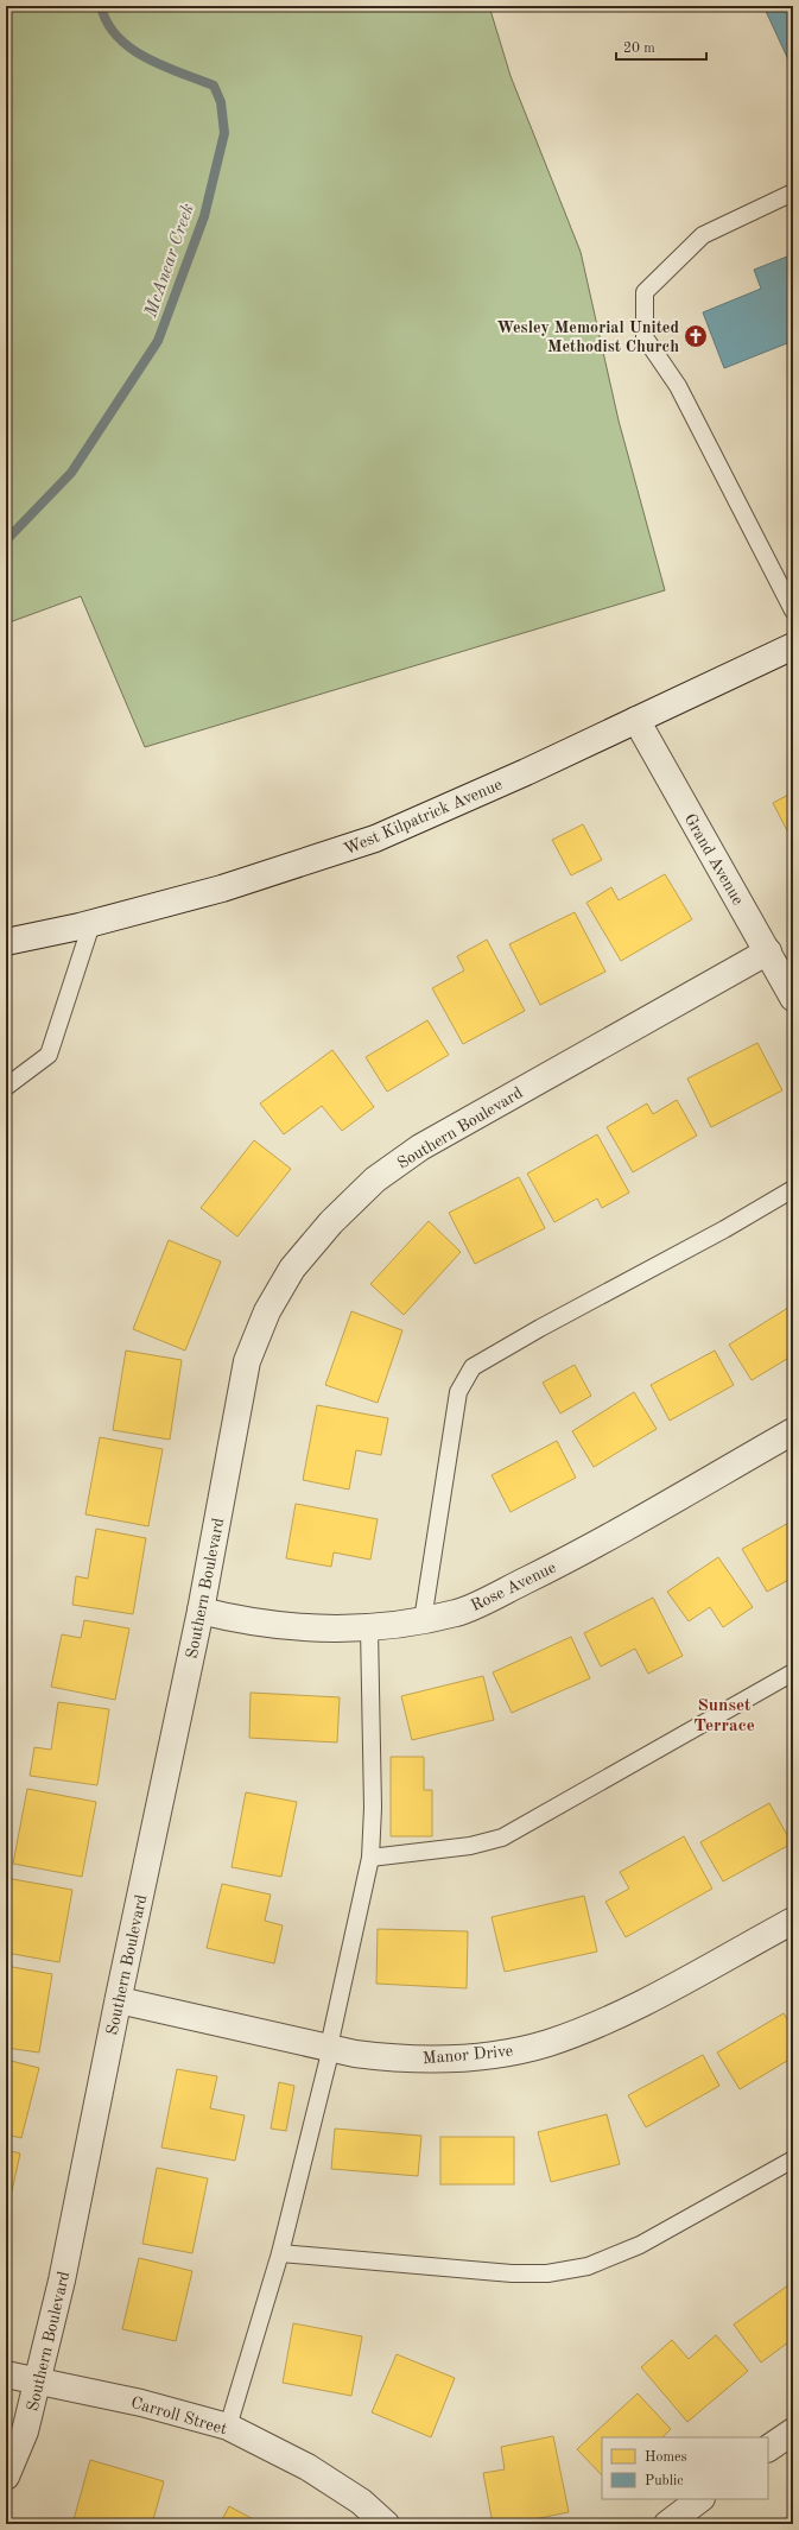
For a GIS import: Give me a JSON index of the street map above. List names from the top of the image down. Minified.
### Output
{"streets":{"street":["West Kilpatrick Avenue","Grand Avenue","Southern Boulevard","Rose Avenue","Manor Drive","Carroll Street"]},"crossings":[["West Kilpatrick Avenue","Grand Avenue"],["Grand Avenue","Southern Boulevard"],["Southern Boulevard","Rose Avenue"],["Southern Boulevard","Manor Drive"],["Southern Boulevard","Carroll Street"]],"districts":["Sunset Terrace"],"water":["McAnear Creek"],"places":{"church":["Wesley Memorial United Methodist Church"]},"legend":["Homes","Public"],"scale_bar":"20 m"}
